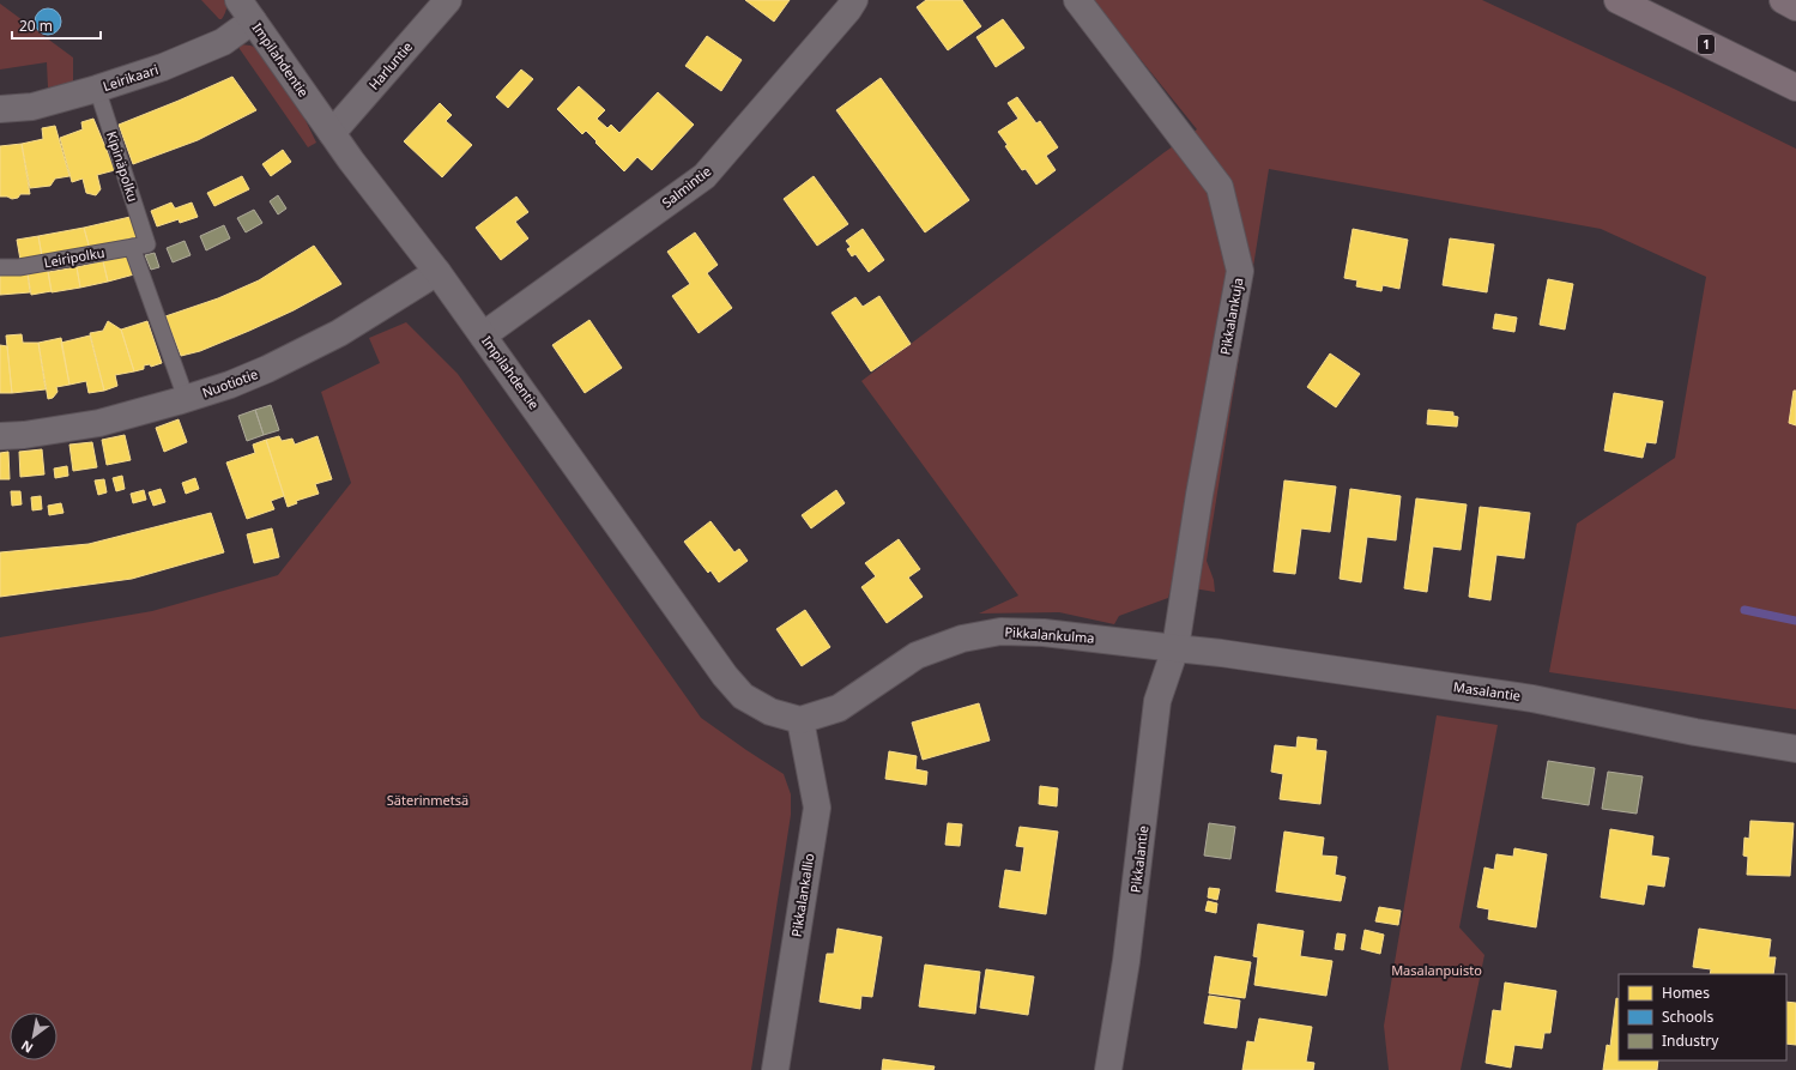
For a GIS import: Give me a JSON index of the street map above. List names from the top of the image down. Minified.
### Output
{"streets":{"highway":["1"],"street":["Impilahdentie","Harluntie","Leirikaari","Salmintie","Pikkalankuja","Nuotiotie","Pikkalankulma","Masalantie","Pikkalantie","Pikkalankallio"],"lane":["Kipinäpolku","Leiripolku"]},"crossings":[["Impilahdentie","Harluntie"],["Impilahdentie","Leirikaari"],["Impilahdentie","Salmintie"],["Impilahdentie","Nuotiotie"],["Impilahdentie","Pikkalankulma"],["Impilahdentie","Pikkalankallio"],["Leirikaari","Kipinäpolku"],["Kipinäpolku","Leiripolku"],["Kipinäpolku","Nuotiotie"],["Pikkalankuja","Pikkalankulma"],["Pikkalankuja","Masalantie"],["Pikkalankuja","Pikkalantie"],["Pikkalankulma","Masalantie"],["Pikkalankulma","Pikkalantie"],["Pikkalankulma","Pikkalankallio"],["Masalantie","Pikkalantie"]],"parks":["Säterinmetsä","Masalanpuisto"],"legend":["Homes","Schools","Industry"],"scale_bar":"20 m","north":"bottom left"}
